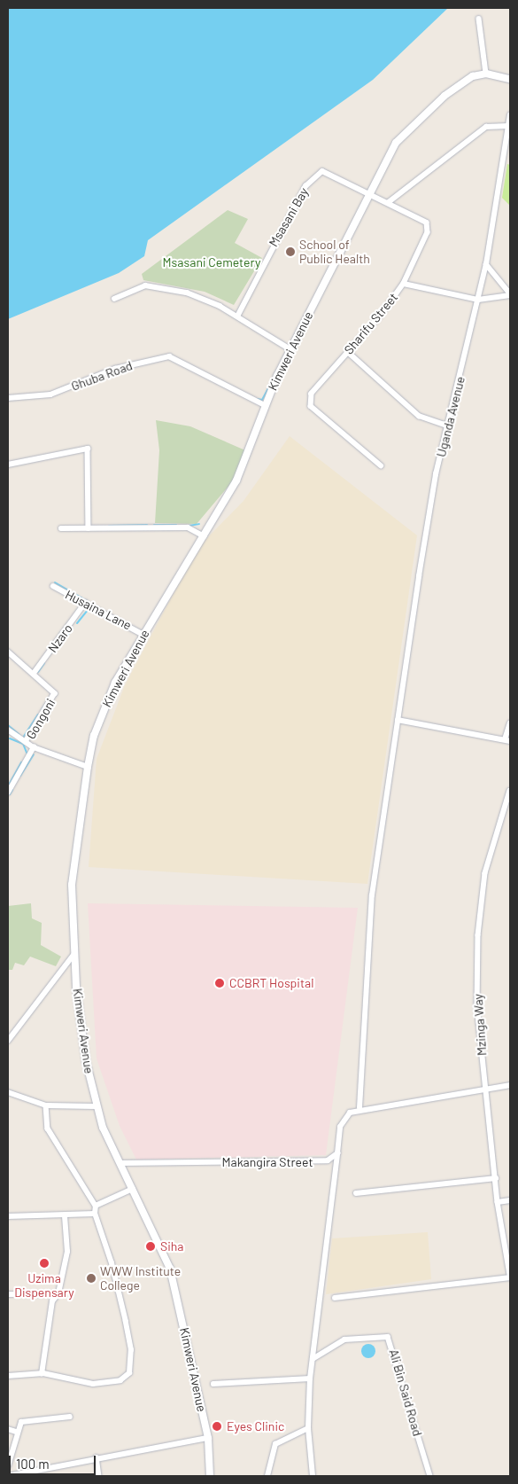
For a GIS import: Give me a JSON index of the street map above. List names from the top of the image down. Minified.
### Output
{"streets":{"street":["Msasani Bay","Sharifu Street","Kimweri Avenue","Ghuba Road","Uganda Avenue","Husaina Lane","Nzaro","Gongoni","Mzinga Way","Makangira Street","Ali Bin Said Road"]},"crossings":[["Msasani Bay","Sharifu Street"],["Msasani Bay","Kimweri Avenue"],["Sharifu Street","Kimweri Avenue"],["Kimweri Avenue","Ghuba Road"],["Kimweri Avenue","Husaina Lane"],["Kimweri Avenue","Gongoni"],["Kimweri Avenue","Makangira Street"],["Husaina Lane","Nzaro"],["Nzaro","Gongoni"]],"parks":["Msasani Cemetery"],"places":["School of Public Health","CCBRT Hospital","Siha","Uzima Dispensary","WWW Institute College","Eyes Clinic"],"scale_bar":"100 m"}
